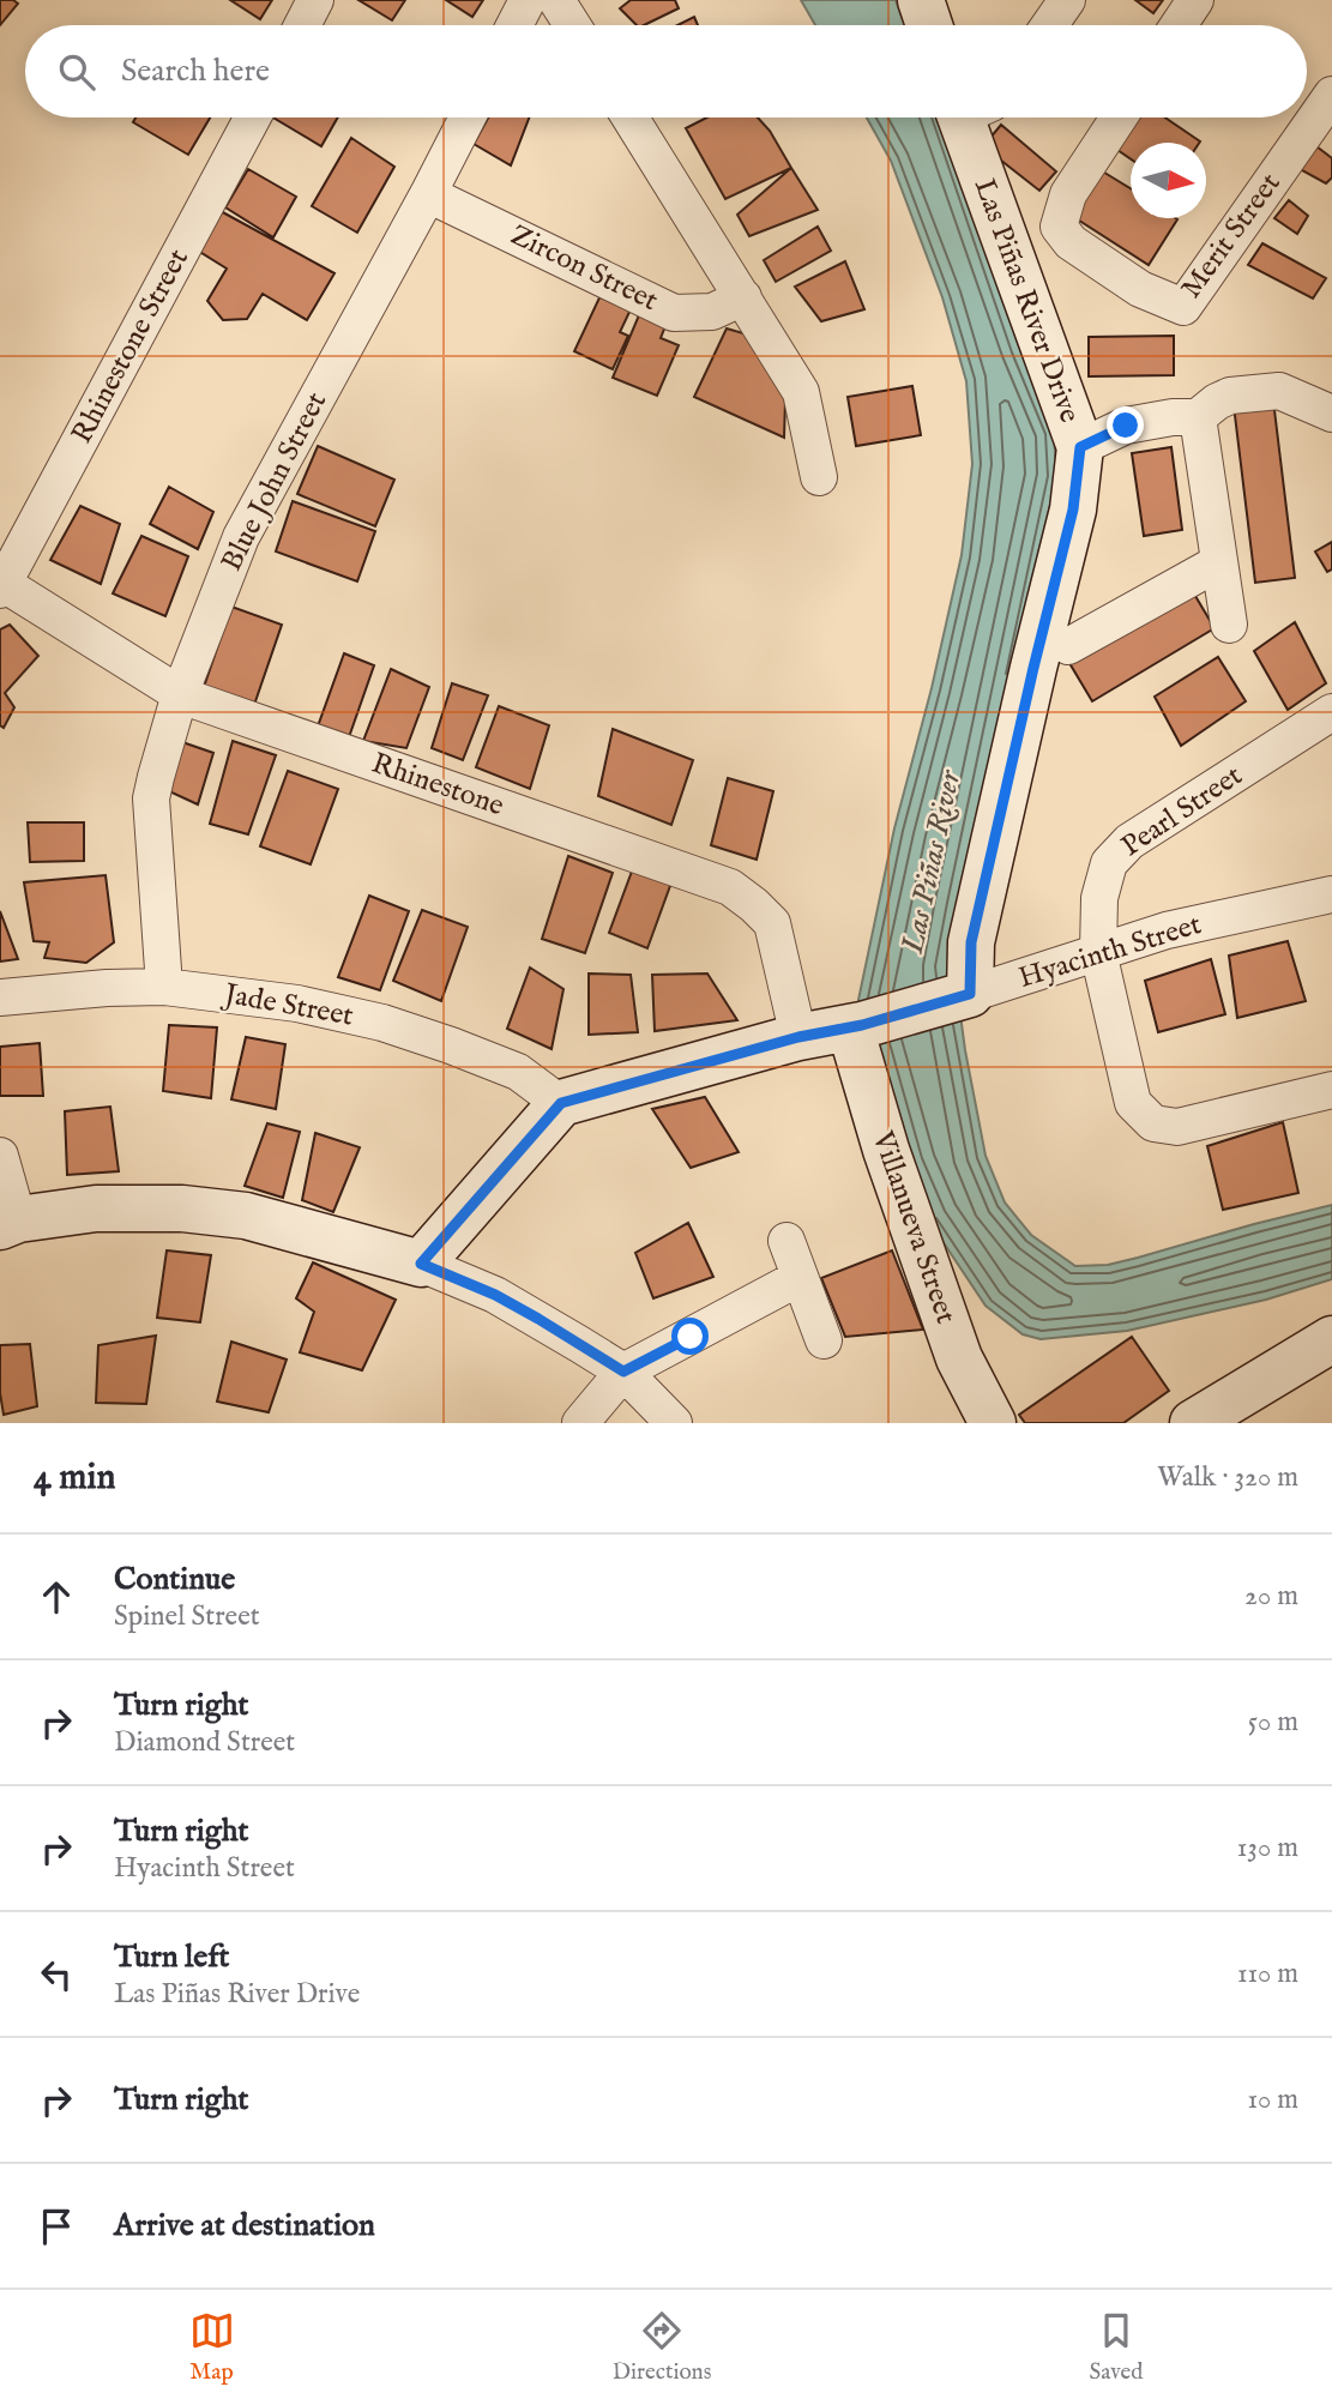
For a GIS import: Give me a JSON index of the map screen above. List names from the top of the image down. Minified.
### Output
{"streets":{"street":["Merit Street","Zircon Street","Las Piñas River Drive","Rhinestone Street","Blue John Street","Rhinestone","Pearl Street","Hyacinth Street","Jade Street","Villanueva Street"]},"crossings":[["Zircon Street","Blue John Street"],["Las Piñas River Drive","Hyacinth Street"],["Rhinestone Street","Rhinestone"],["Blue John Street","Rhinestone"],["Blue John Street","Jade Street"],["Rhinestone","Hyacinth Street"],["Pearl Street","Hyacinth Street"],["Hyacinth Street","Jade Street"],["Hyacinth Street","Villanueva Street"]],"water":["Las Piñas River"],"north":"right","page":{"search":"Search here","heading":["4 min","Walk · 320 m"],"list":[["Continue","Spinel Street","20 m"],["Turn right","Diamond Street","50 m"],["Turn right","Hyacinth Street","130 m"],["Turn left","Las Piñas River Drive","110 m"],["Turn right","10 m"],"Arrive at destination"],"nav":["Map","Directions","Saved"]}}
